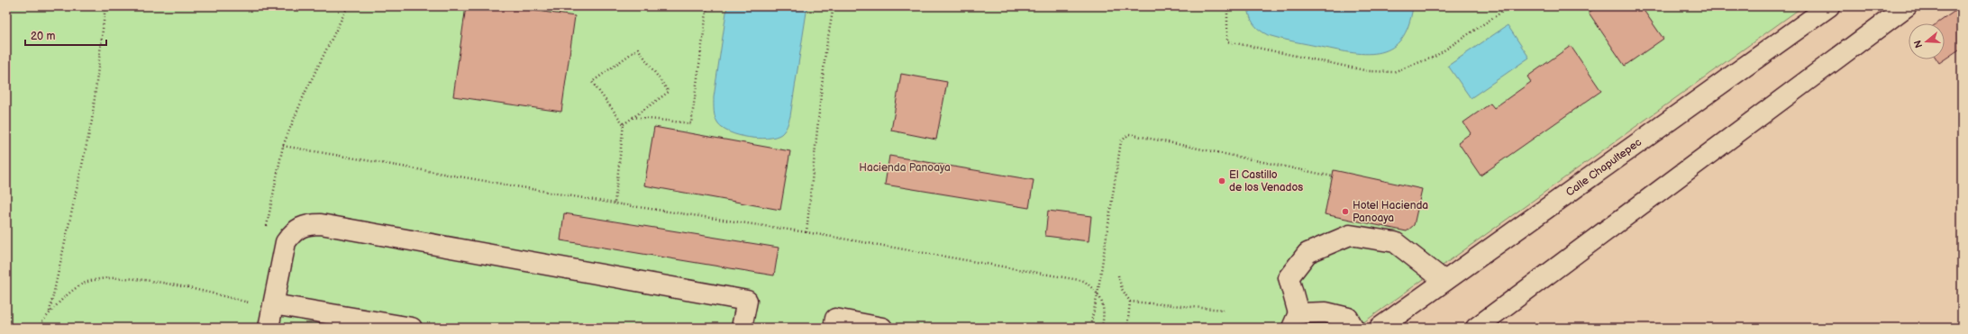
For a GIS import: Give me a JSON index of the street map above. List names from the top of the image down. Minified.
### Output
{"streets":{"main road":["Calle Chapultepec"]},"parks":["Hacienda Panoaya"],"places":["El Castillo de los Venados","Hotel Hacienda Panoaya"],"scale_bar":"20 m","north":"left"}
